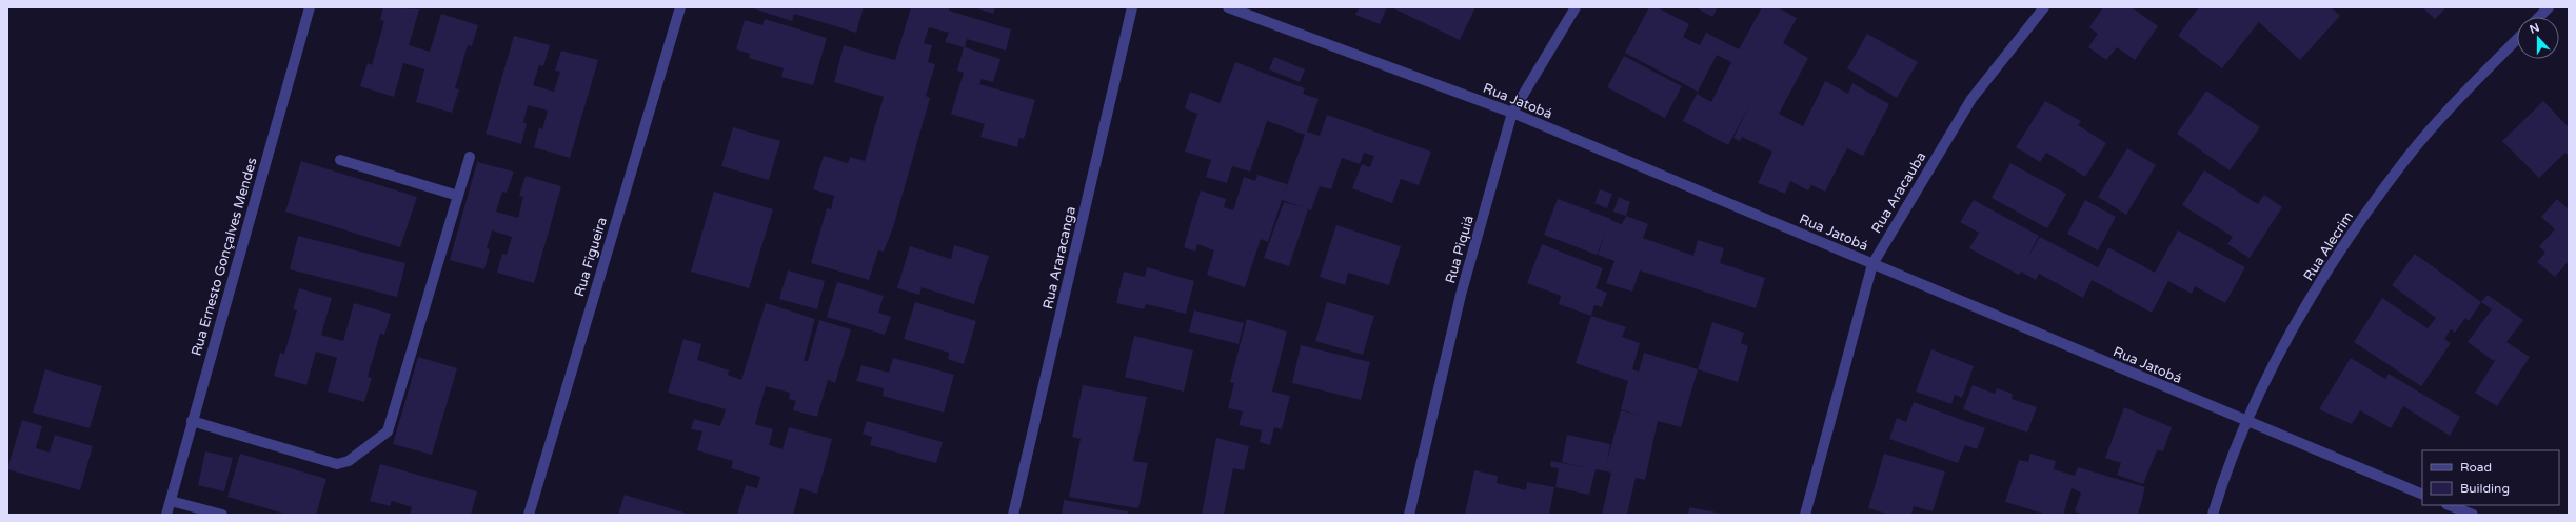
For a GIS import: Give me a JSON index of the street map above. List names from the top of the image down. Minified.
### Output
{"streets":{"street":["Rua Jatobá","Rua Aracauba","Rua Alecrim","Rua Piquiá","Rua Ernesto Gonçalves Mendes","Rua Figueira","Rua Araracanga"]},"crossings":[["Rua Jatobá","Rua Aracauba"],["Rua Jatobá","Rua Alecrim"],["Rua Jatobá","Rua Piquiá"]],"legend":["Road","Building"],"north":"top"}
